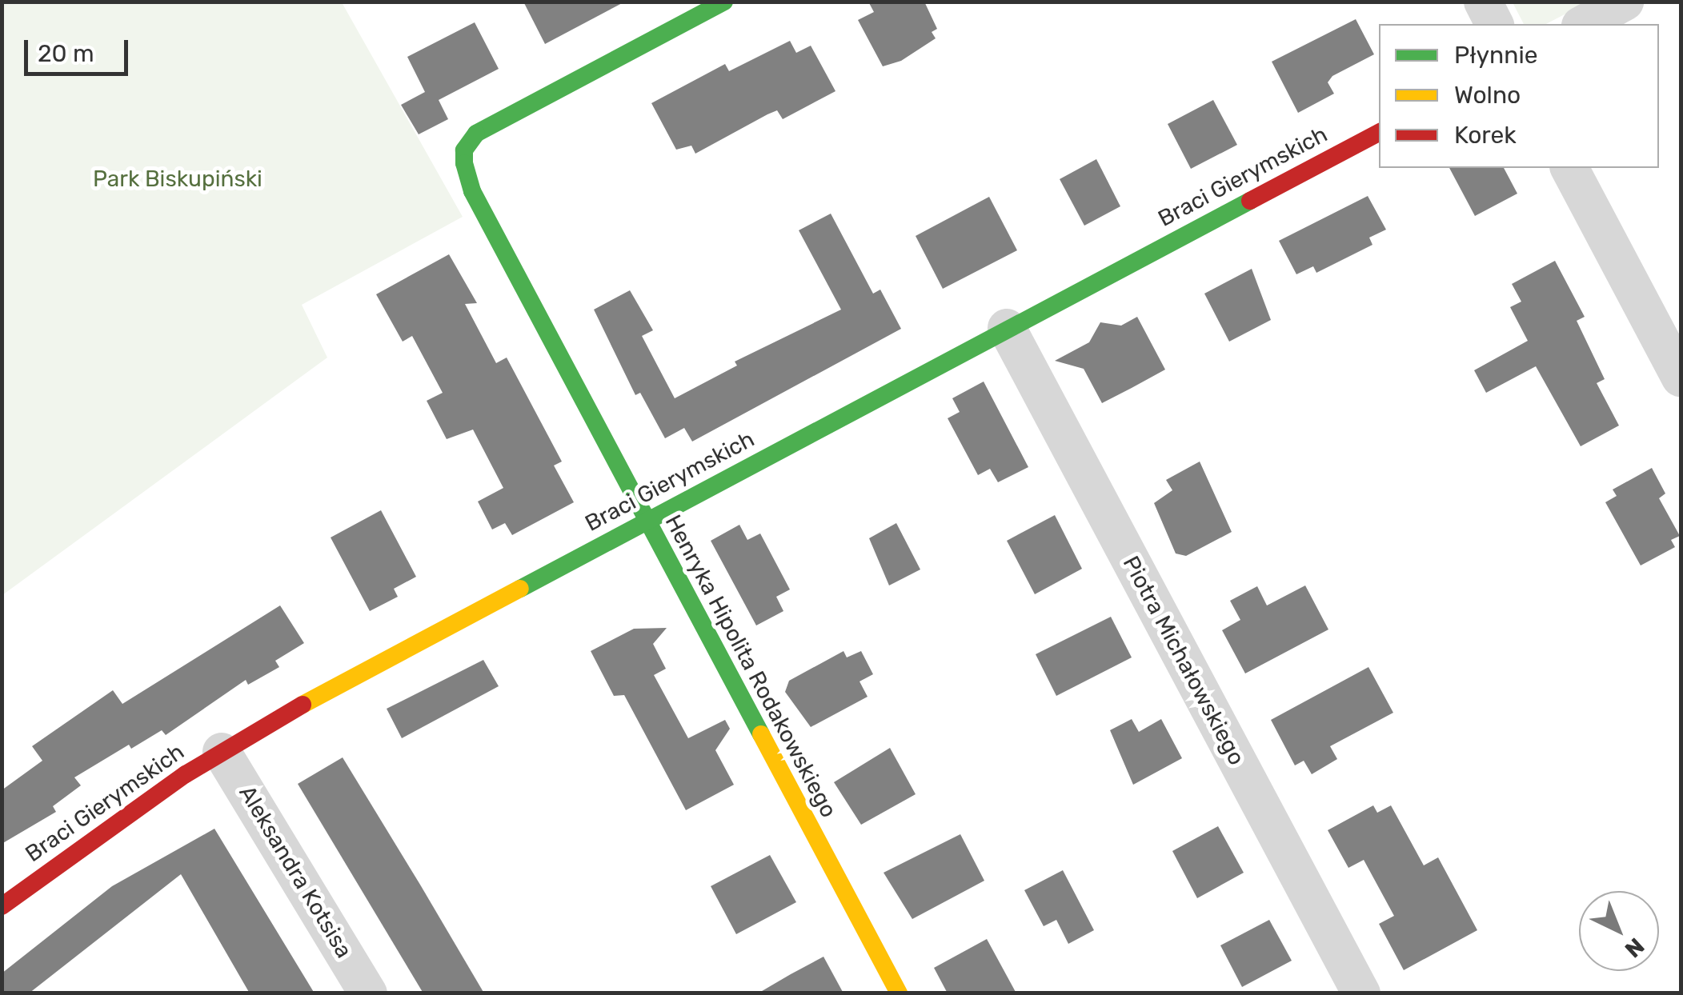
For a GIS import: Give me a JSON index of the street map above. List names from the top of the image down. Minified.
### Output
{"streets":{"street":["Braci Gierymskich","Piotra Michałowskiego","Henryka Hipolita Rodakowskiego","Aleksandra Kotsisa"]},"crossings":[["Braci Gierymskich","Piotra Michałowskiego"],["Braci Gierymskich","Henryka Hipolita Rodakowskiego"],["Braci Gierymskich","Aleksandra Kotsisa"]],"parks":["Park Biskupiński"],"legend":["Płynnie","Wolno","Korek"],"scale_bar":"20 m","north":"bottom right"}
